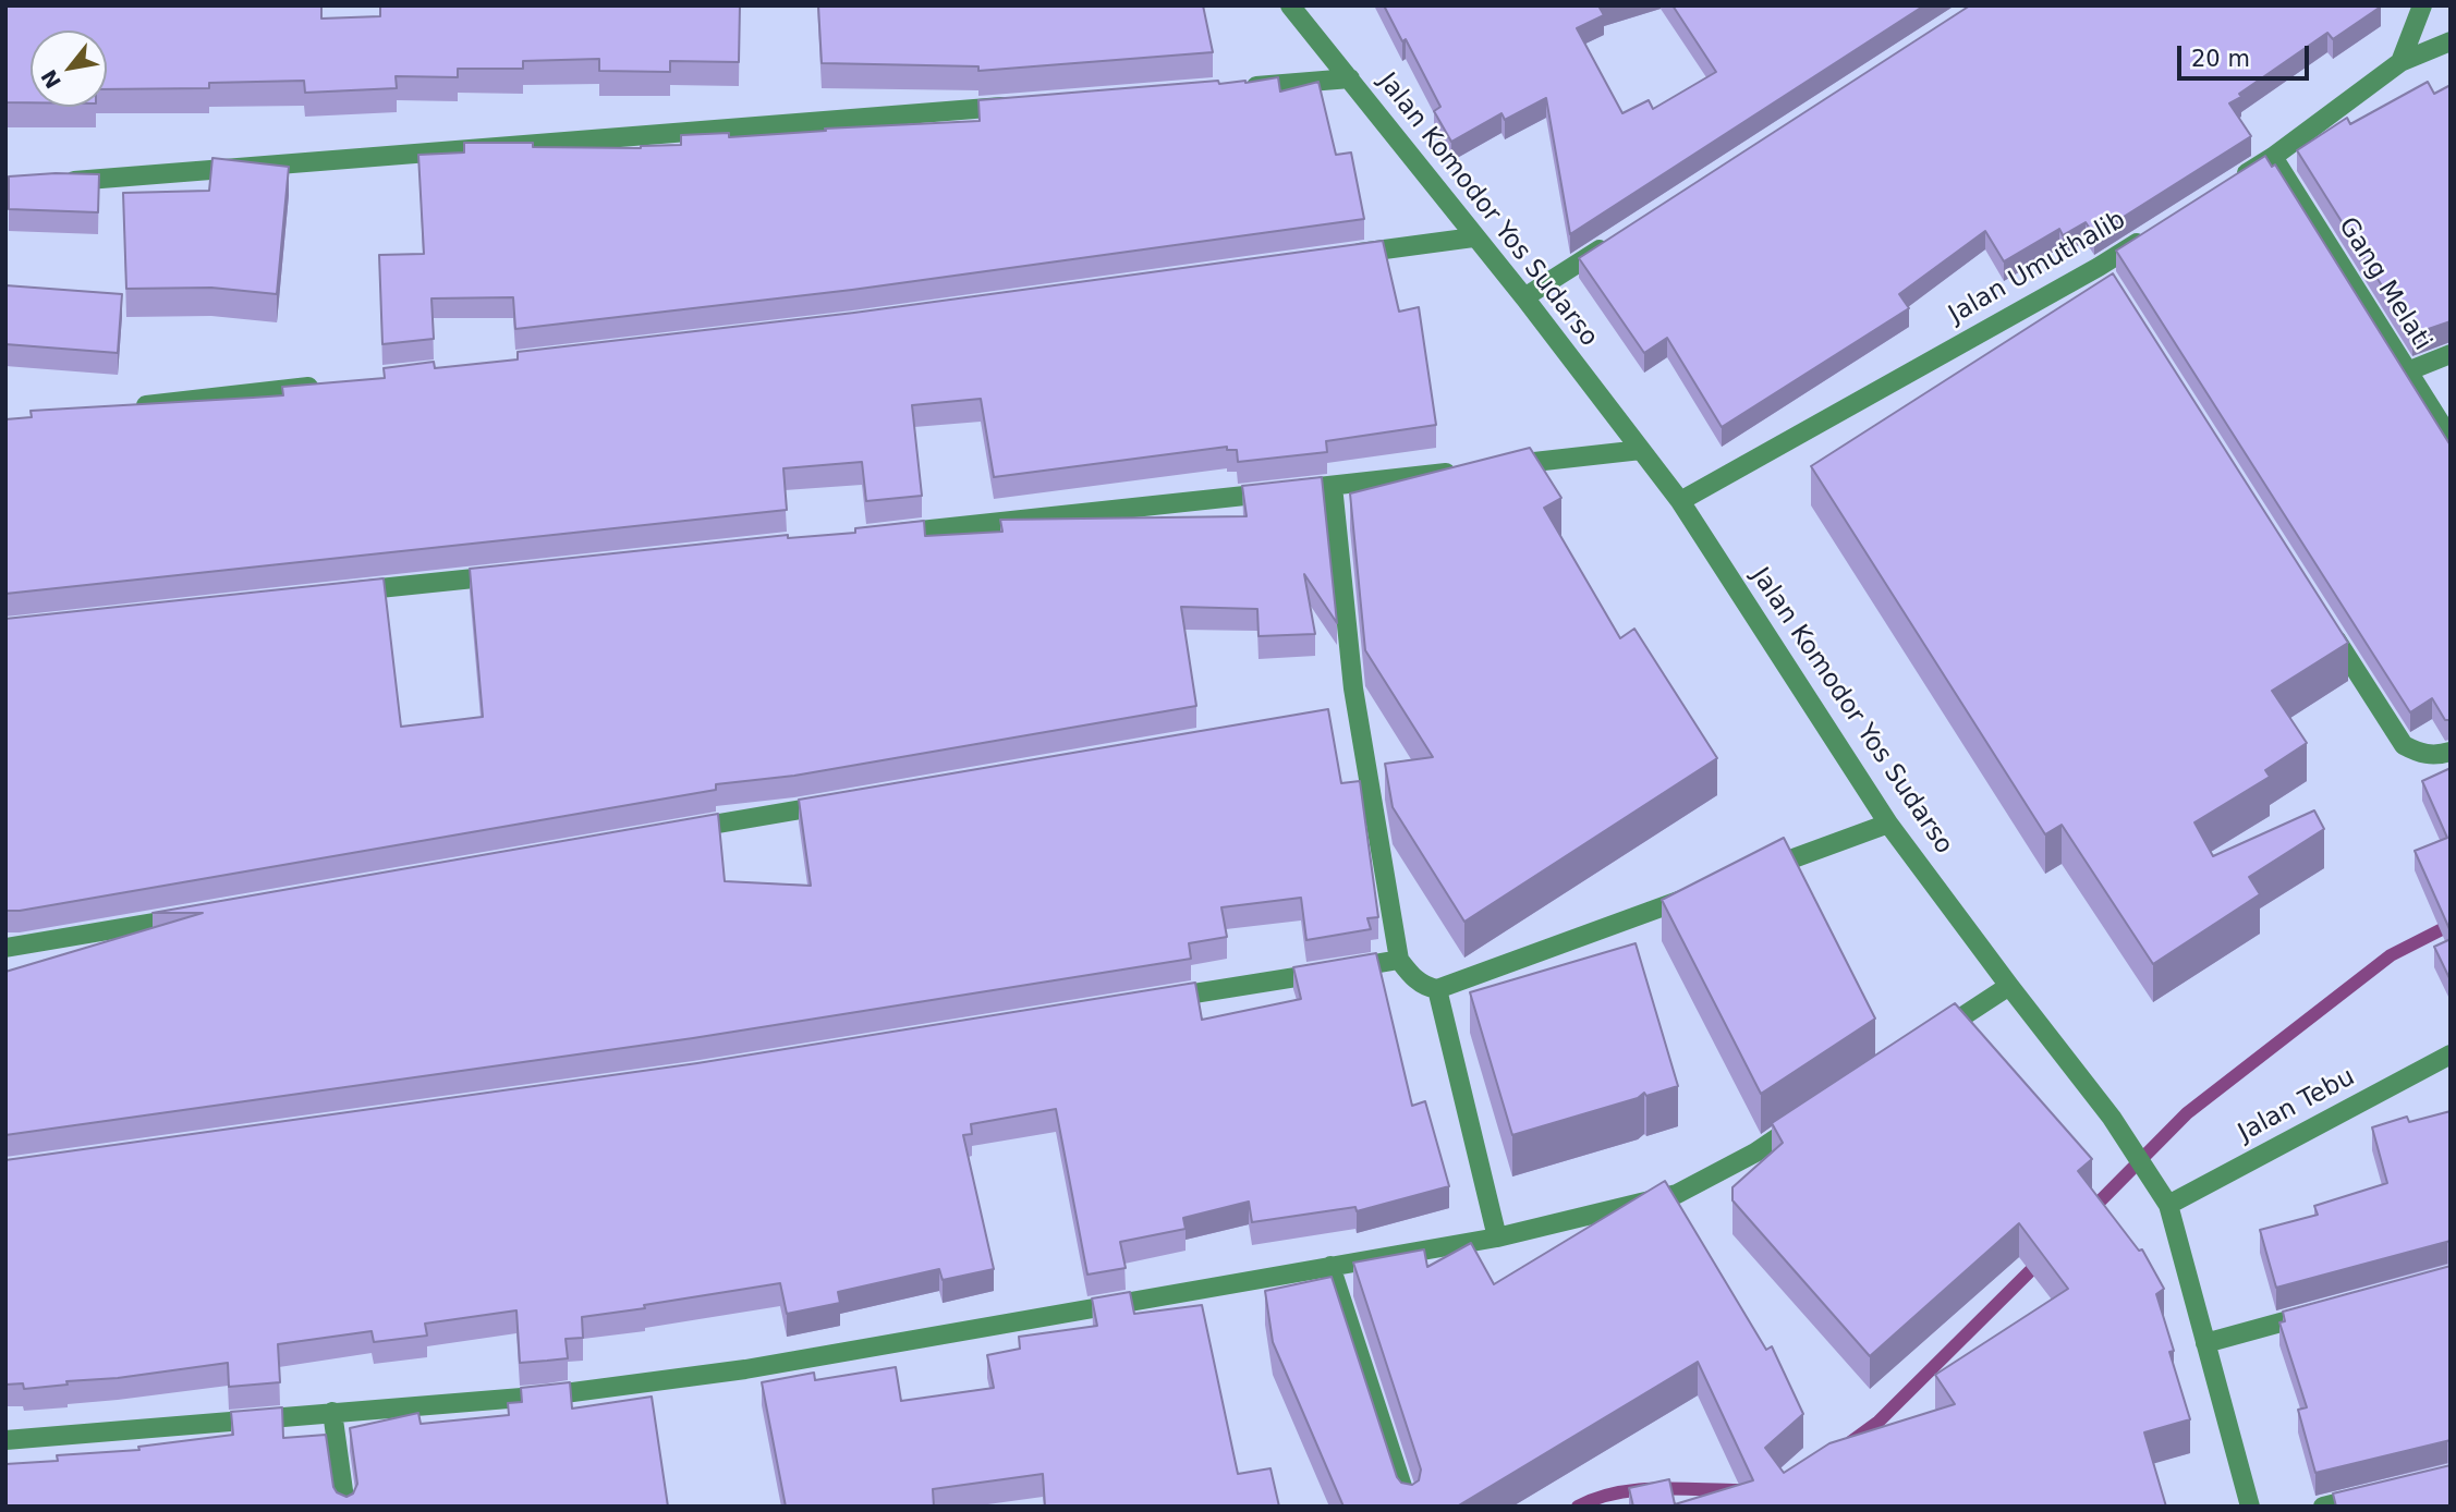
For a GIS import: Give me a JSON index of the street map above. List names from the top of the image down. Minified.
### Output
{"streets":{"street":["Jalan Komodor Yos Sudarso","Jalan Umuthalib","Gang Melati","Jalan Tebu"]},"crossings":[["Jalan Komodor Yos Sudarso","Jalan Umuthalib"],["Jalan Komodor Yos Sudarso","Jalan Tebu"]],"scale_bar":"20 m","north":"bottom left"}
